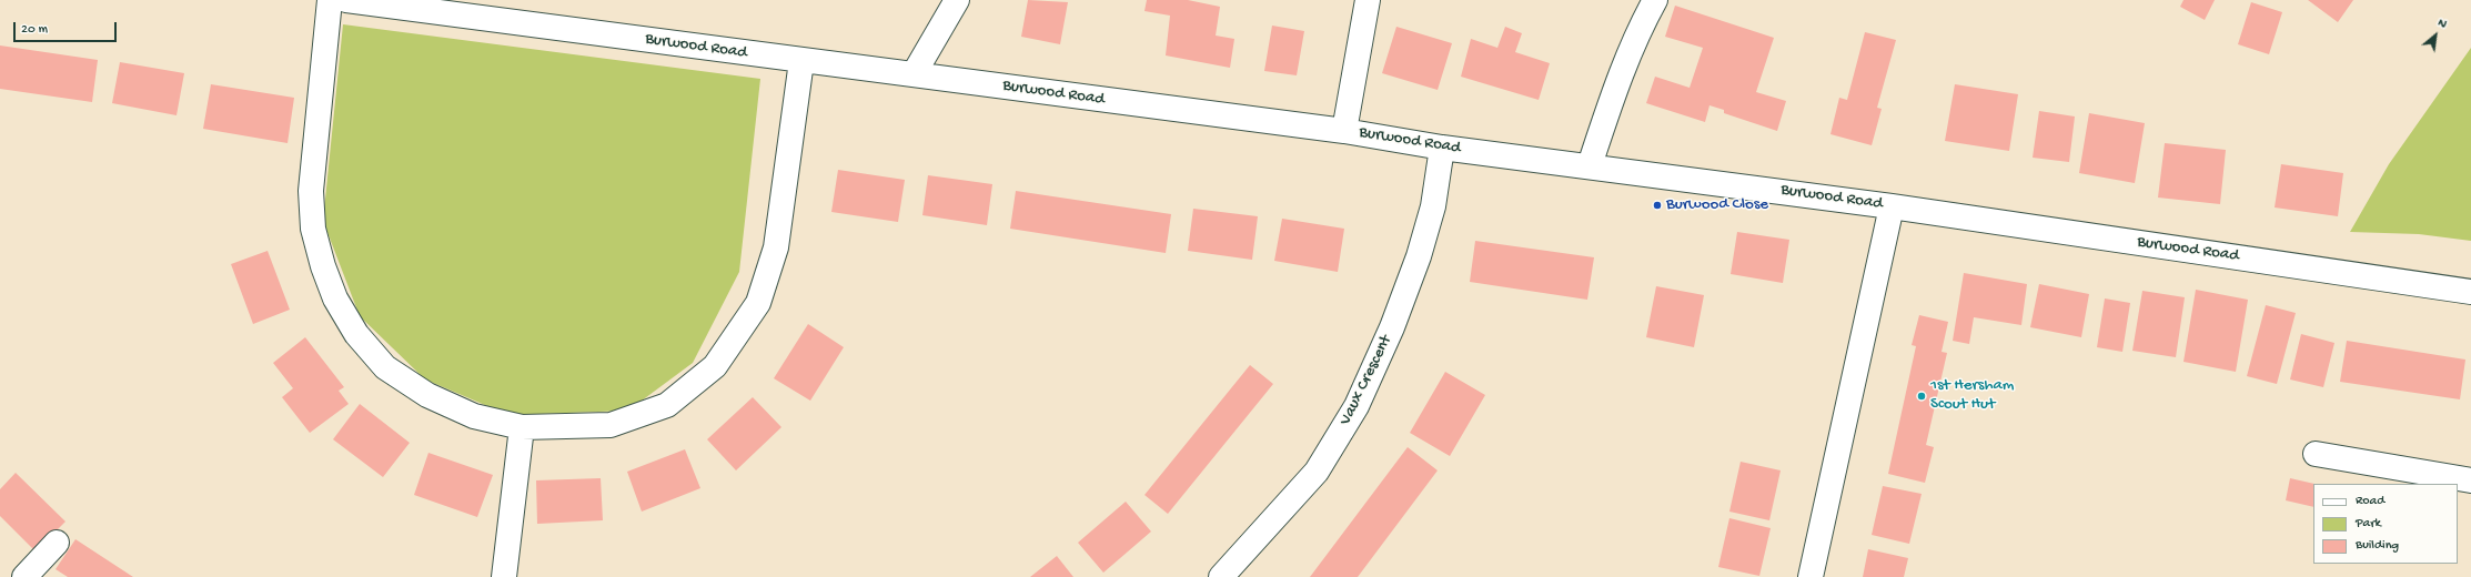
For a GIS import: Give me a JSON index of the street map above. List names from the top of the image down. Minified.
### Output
{"streets":{"street":["Burwood Road","Vaux Crescent"]},"crossings":[["Burwood Road","Vaux Crescent"]],"places":["Burwood Close","1st Hersham Scout Hut"],"legend":["Road","Park","Building"],"scale_bar":"20 m","north":"top right"}
